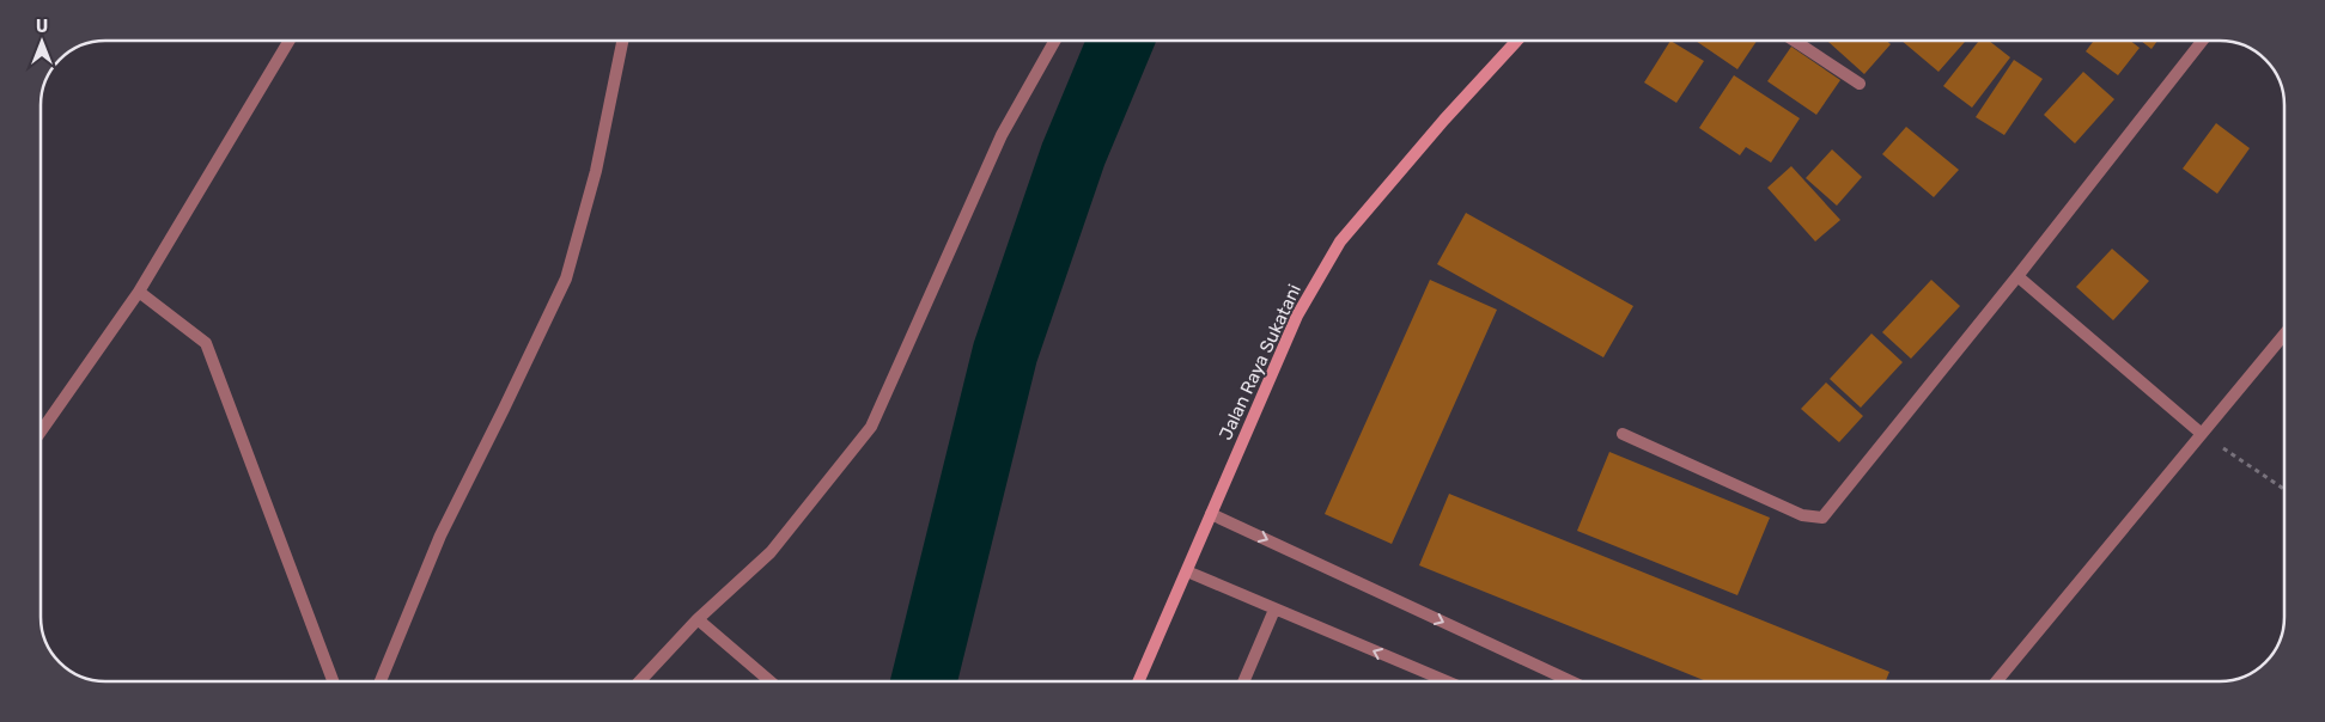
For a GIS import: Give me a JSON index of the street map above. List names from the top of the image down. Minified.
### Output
{"streets":{"main road":["Jalan Raya Sukatani"]},"north":"top"}
